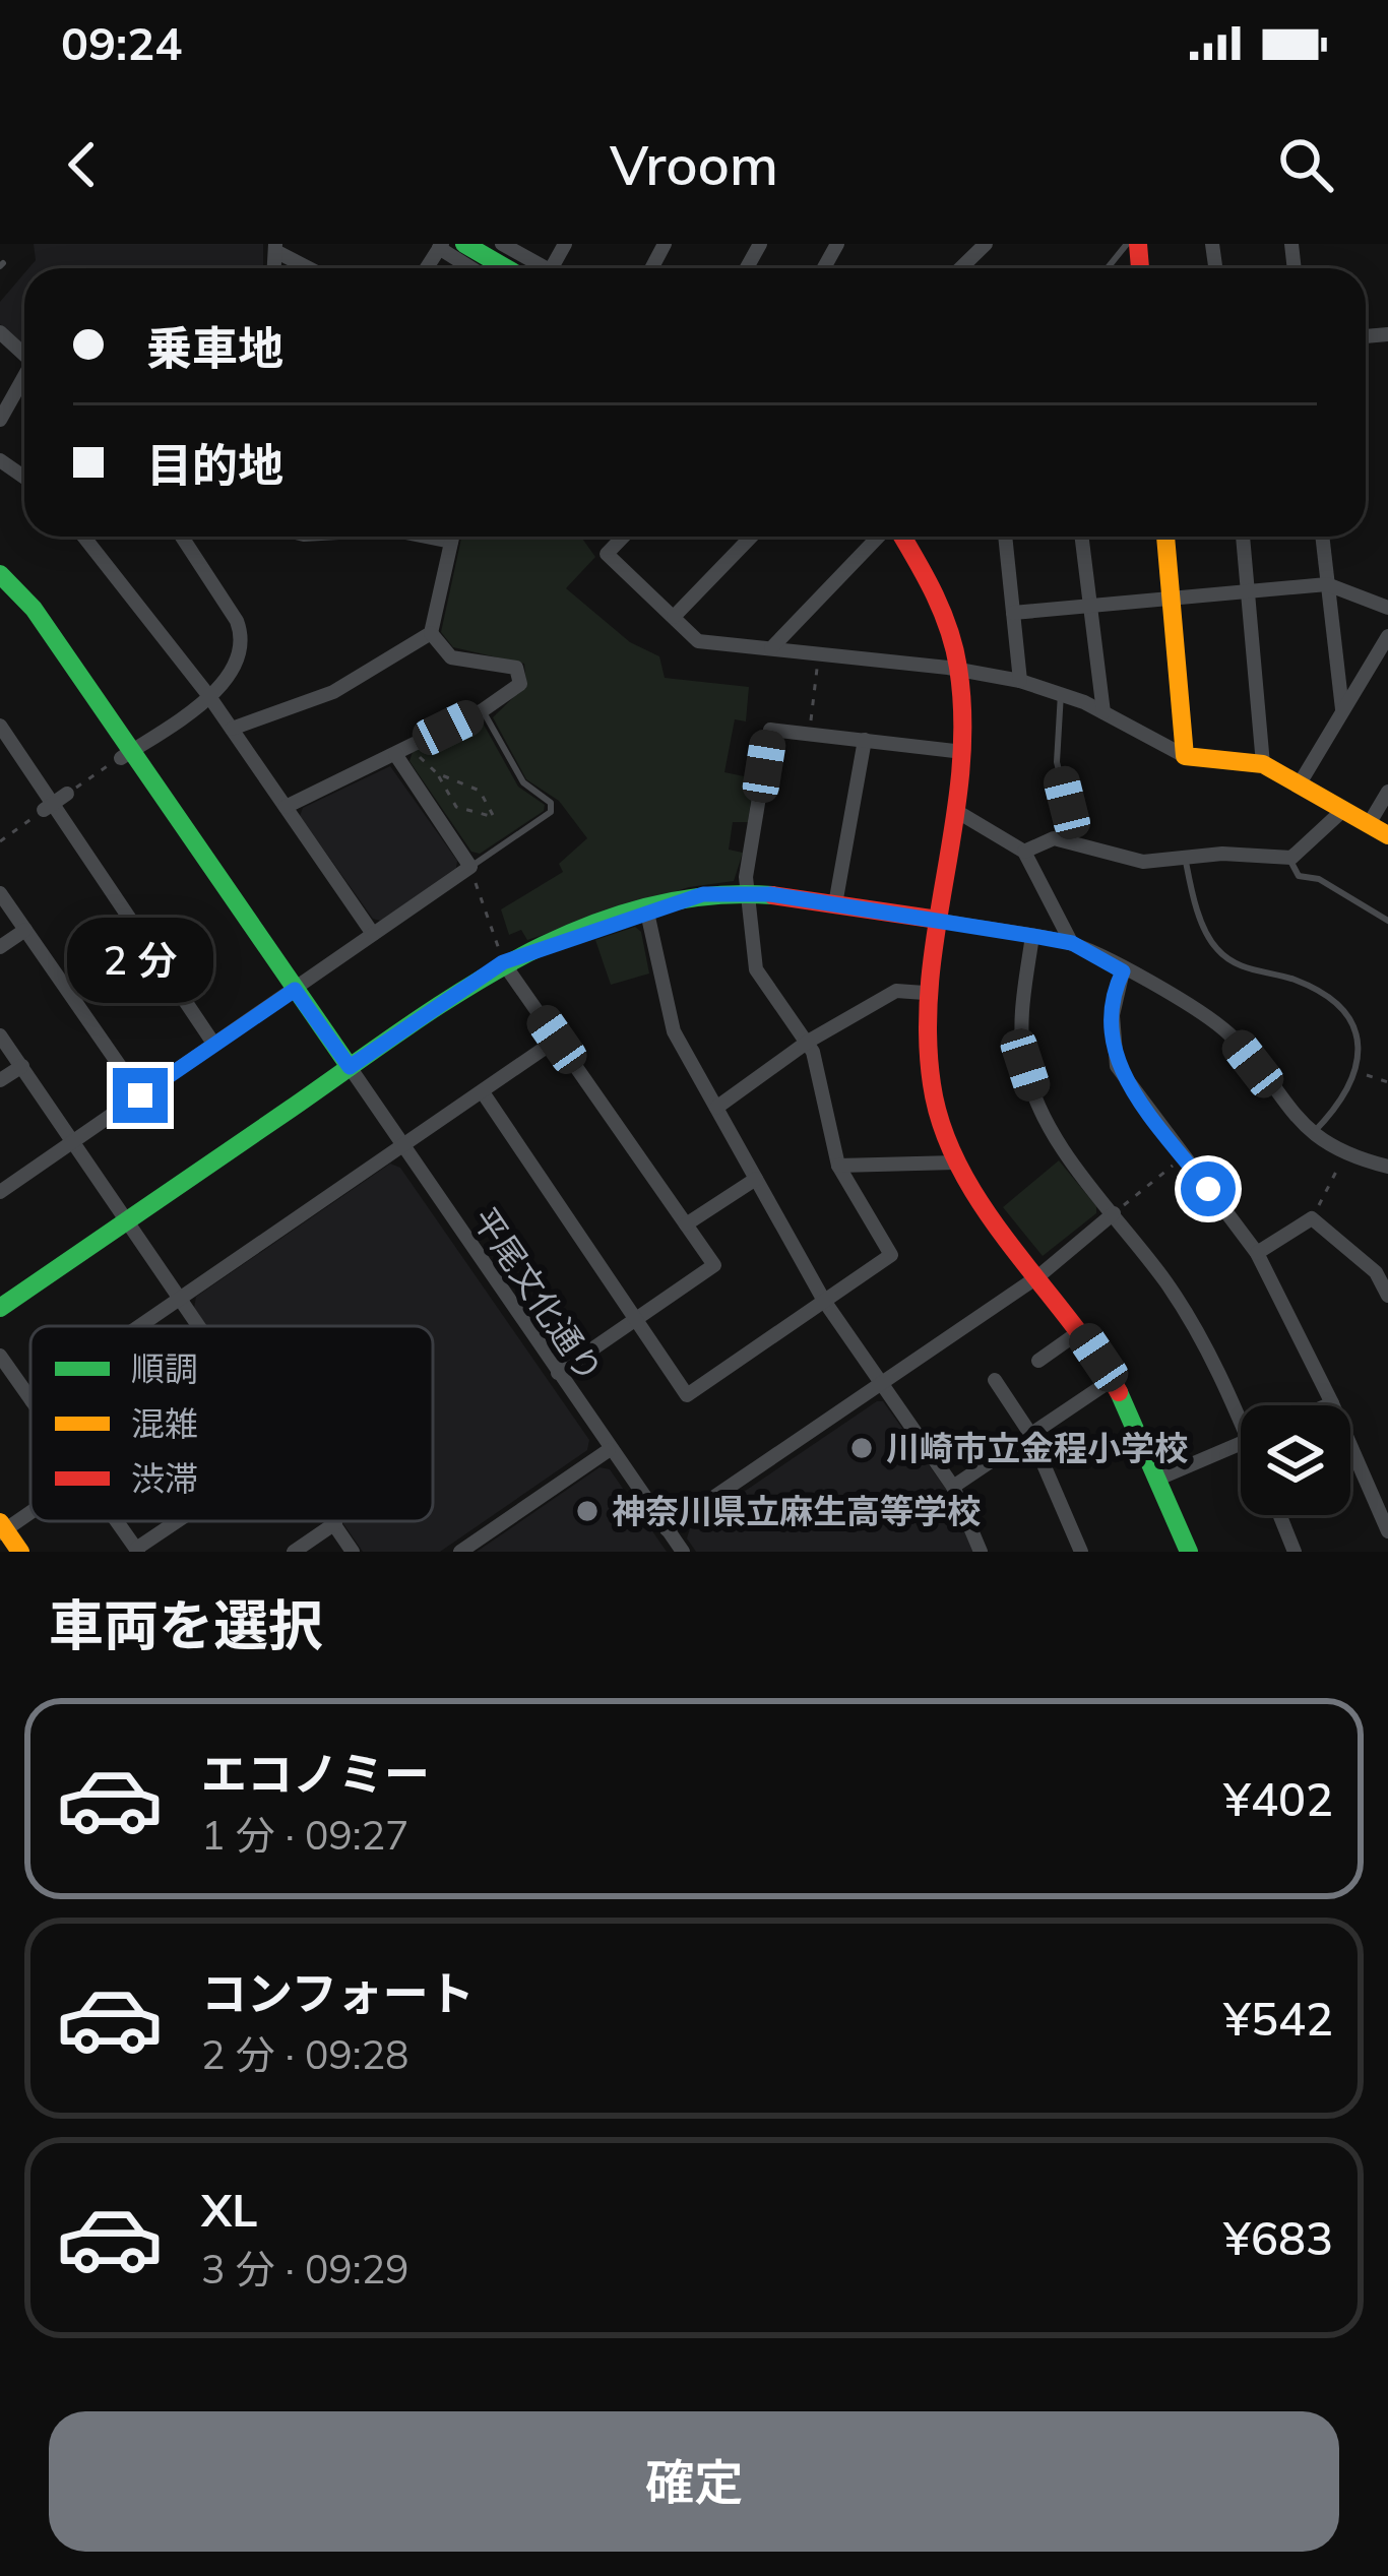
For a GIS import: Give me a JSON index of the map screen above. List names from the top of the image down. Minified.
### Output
{"streets":{"street":["平尾文化通り"]},"places":["川崎市立金程小学校","神奈川県立麻生高等学校"],"legend":["順調","混雑","渋滞"],"page":{"status":"09:24","header":"Vroom","banner":["乗車地","目的地"],"bubble":"2 分","heading":"車両を選択","list":[{"name":"エコノミー","note":"1 分 · 09:27","value":"¥402"},{"name":"コンフォート","note":"2 分 · 09:28","value":"¥542"},{"name":"XL","note":"3 分 · 09:29","value":"¥683"}],"buttons":"確定"}}
